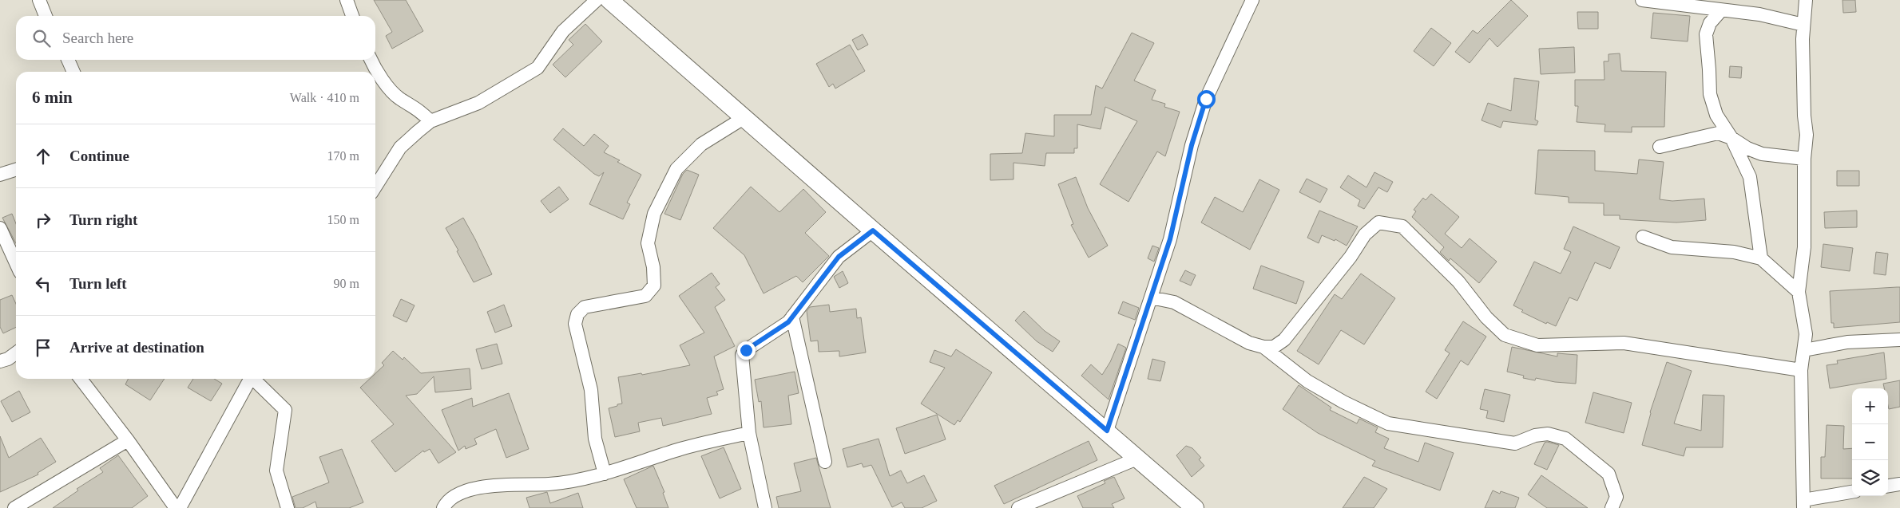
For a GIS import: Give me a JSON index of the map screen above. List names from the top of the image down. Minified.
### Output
{"page":{"search":"Search here","heading":["6 min","Walk · 410 m"],"list":[["Continue","170 m"],["Turn right","150 m"],["Turn left","90 m"],"Arrive at destination"],"map_buttons":["+","−"]}}
